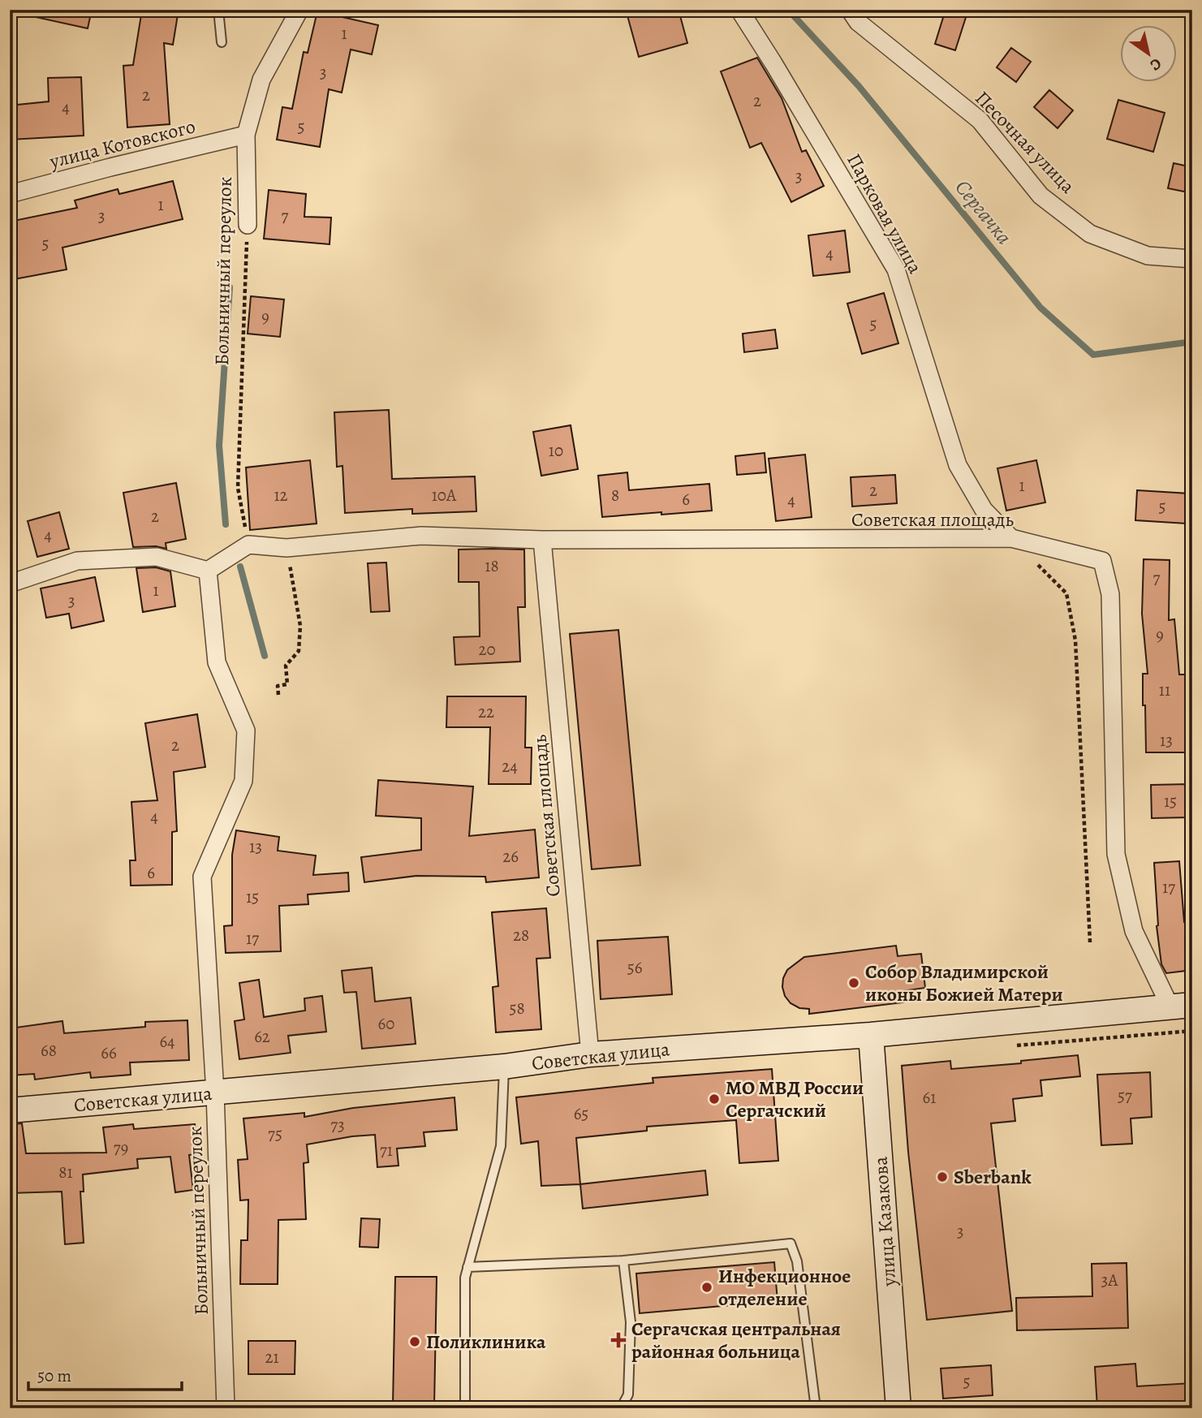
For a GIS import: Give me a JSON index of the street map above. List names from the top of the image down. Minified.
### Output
{"streets":{"main road":["Советская улица","улица Казакова"],"street":["Песочная улица","улица Котовского","Парковая улица","Больничный переулок","Советская площадь"]},"crossings":[["улица Котовского","Больничный переулок"],["Парковая улица","Советская площадь"],["Больничный переулок","Советская площадь"],["Больничный переулок","Советская улица"],["Советская площадь","Советская улица"],["Советская улица","улица Казакова"]],"water":["Сергачка"],"places":{"other":["Собор Владимирской иконы Божией Матери","МО МВД России Сергачский","Sberbank","Инфекционное отделение","Поликлиника"],"health":["Сергачская центральная районная больница"]},"house_numbers":["1","3","2","2","4","5","3","1","3","7","5","4","9","5","10","1","2","12","10А","8","6","4","5","2","4","18","7","1","3","9","20","11","22","13","2","24","15","4","13","26","6","17","15","28","17","56","58","60","62","64","68","66","57","61","65","73","75","79","71","81","3","3А","21","5"],"scale_bar":"50 m","north":"bottom right"}
